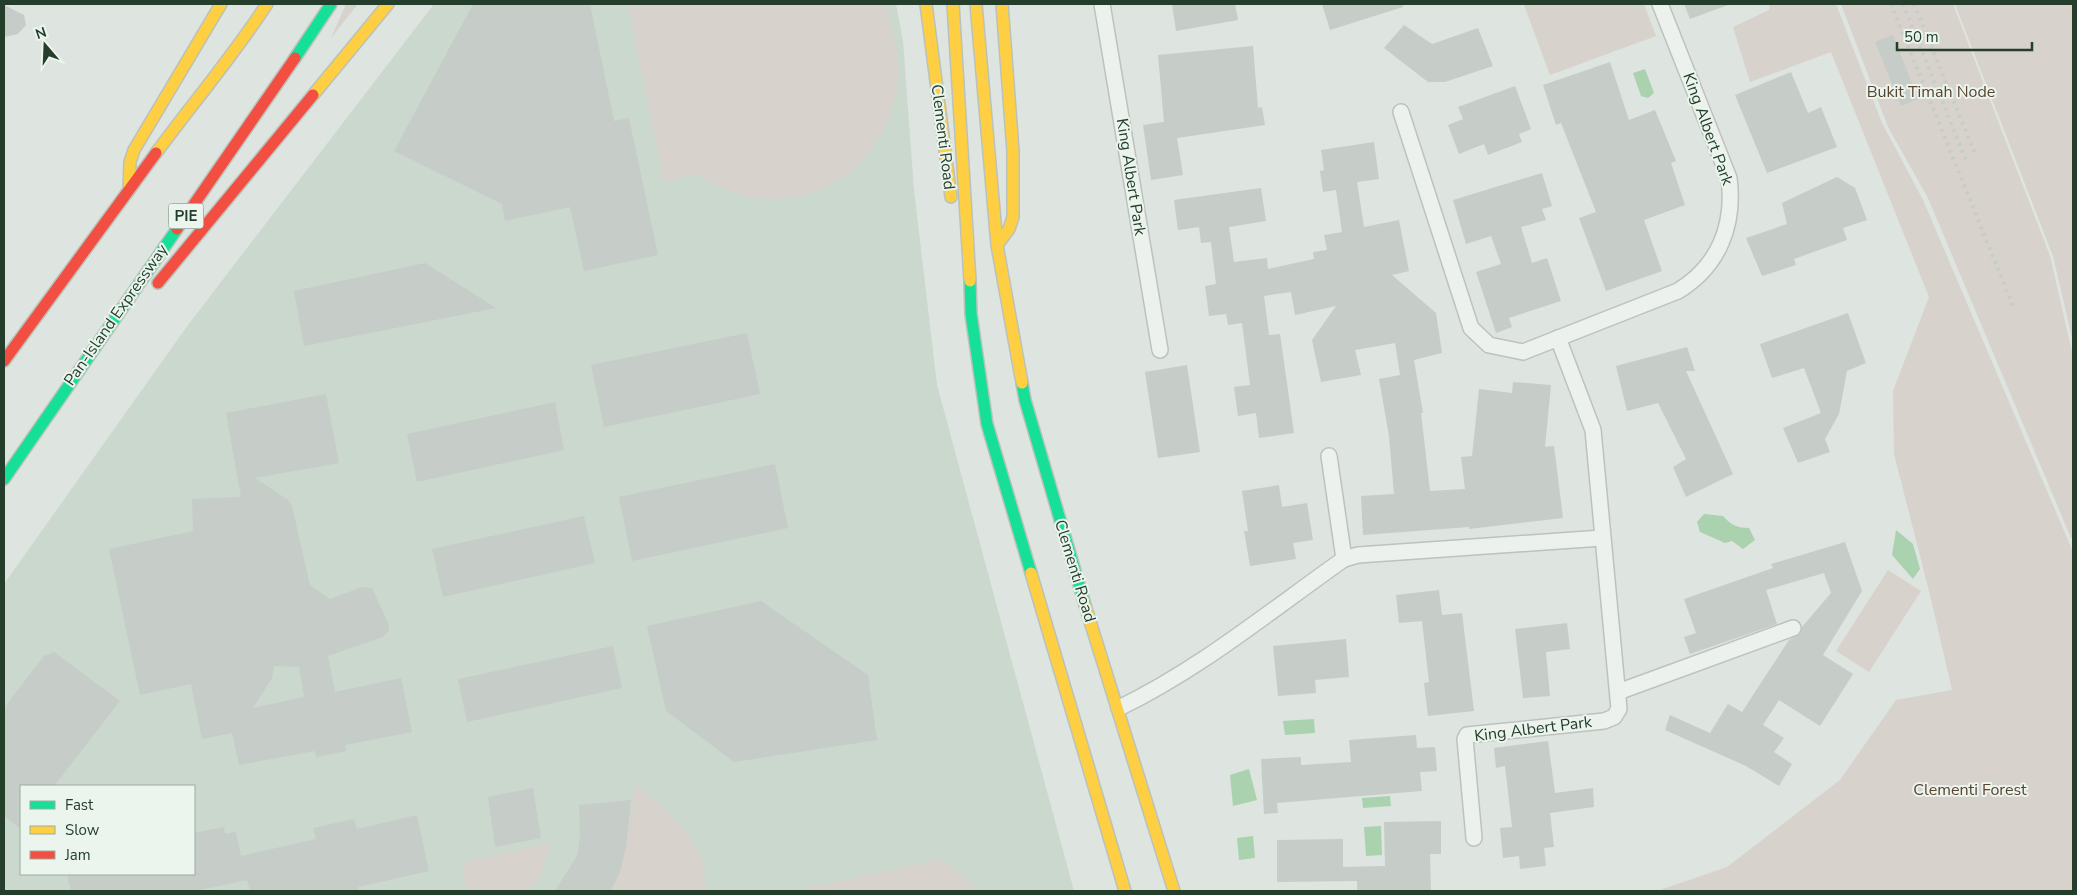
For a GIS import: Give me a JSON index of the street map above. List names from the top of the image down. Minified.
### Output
{"streets":{"main road":["Clementi Road","PIE","Pan-Island Expressway"],"street":["King Albert Park"]},"parks":["Bukit Timah Node","Clementi Forest"],"legend":["Fast","Slow","Jam"],"scale_bar":"50 m","north":"top"}
